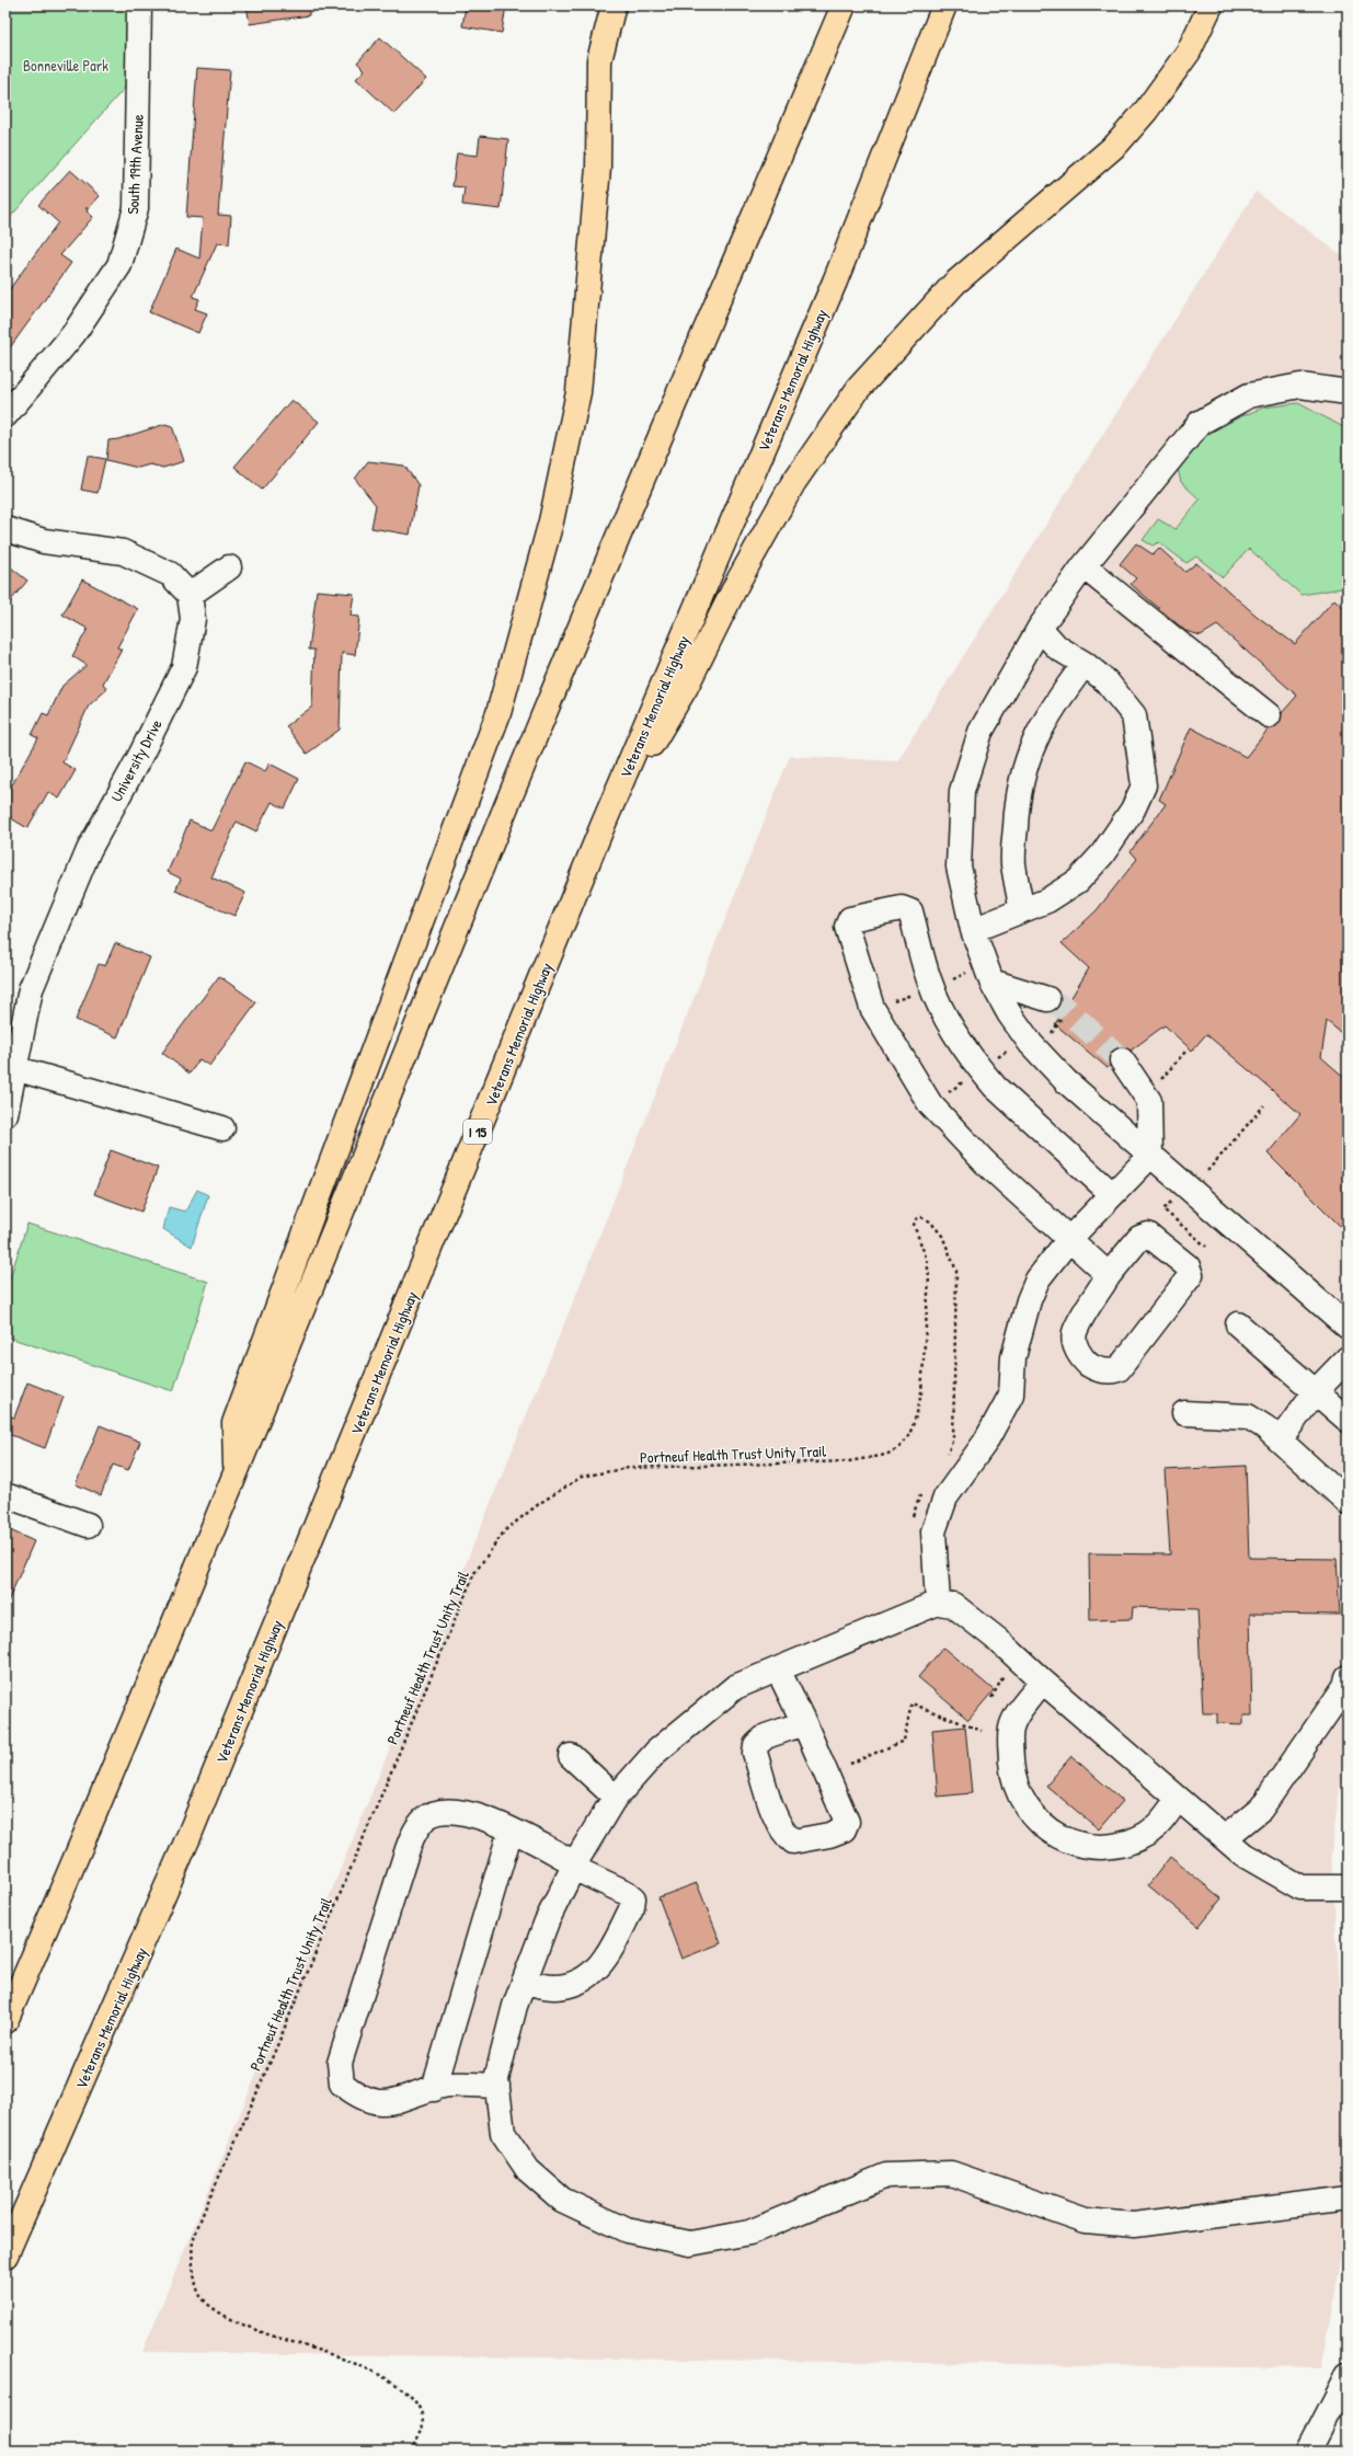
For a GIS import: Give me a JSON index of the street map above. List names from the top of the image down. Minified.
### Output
{"streets":{"highway":["Veterans Memorial Highway","I 15"],"street":["South 19th Avenue","University Drive"],"path":["Portneuf Health Trust Unity Trail"]},"parks":["Bonneville Park"]}
